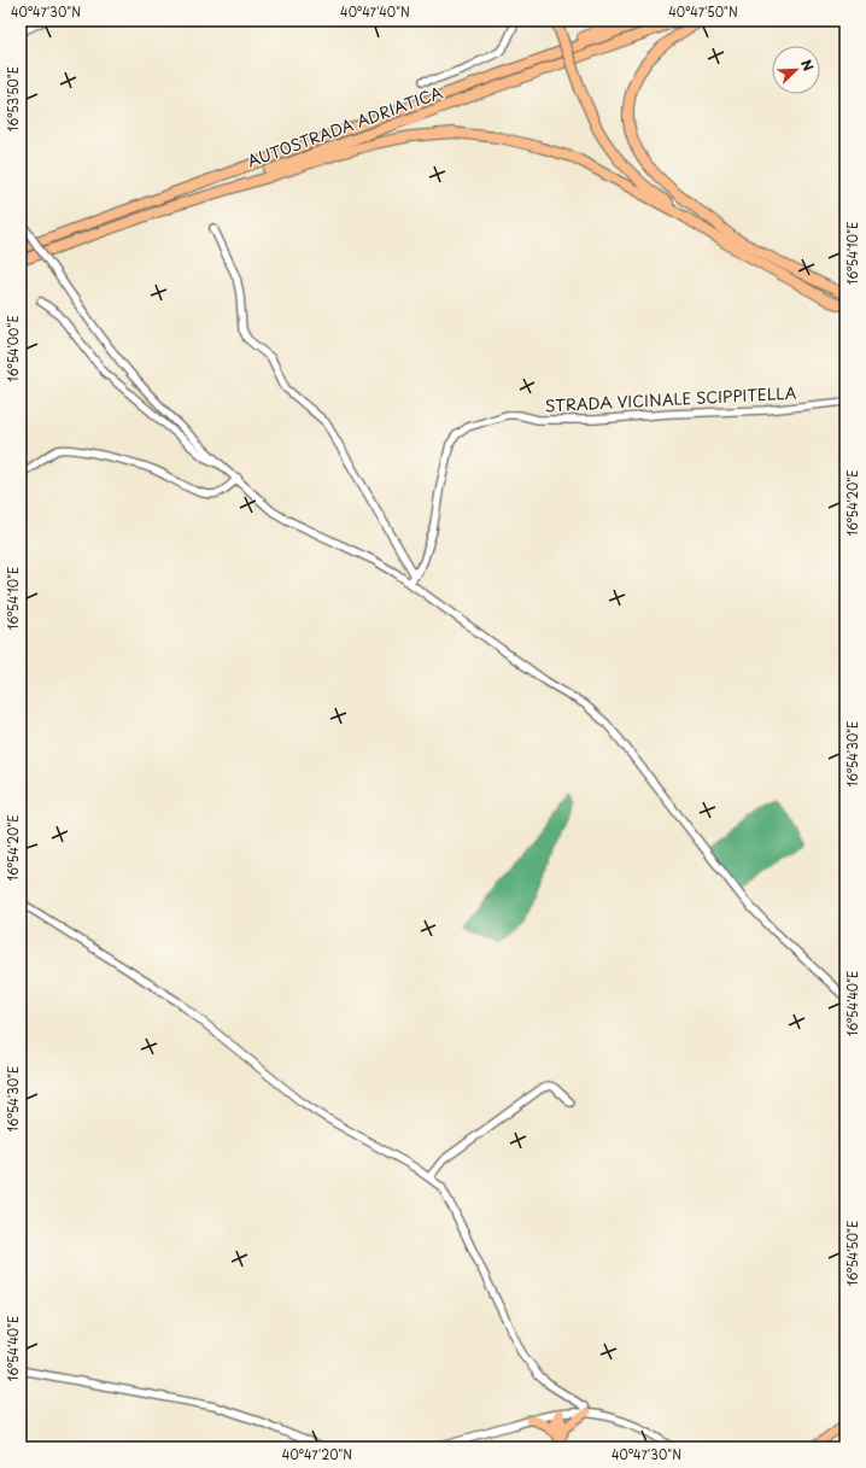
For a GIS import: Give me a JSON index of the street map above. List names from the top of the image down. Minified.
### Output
{"streets":{"highway":["AUTOSTRADA ADRIATICA"],"street":["STRADA VICINALE SCIPPITELLA"]},"north":"top right","coordinates":["40°47'30\"N","40°47'40\"N","40°47'50\"N","16°53'50\"E","16°54'10\"E","16°54'00\"E","16°54'20\"E","16°54'30\"E","16°54'40\"E","16°54'50\"E","40°47'20\"N"]}
